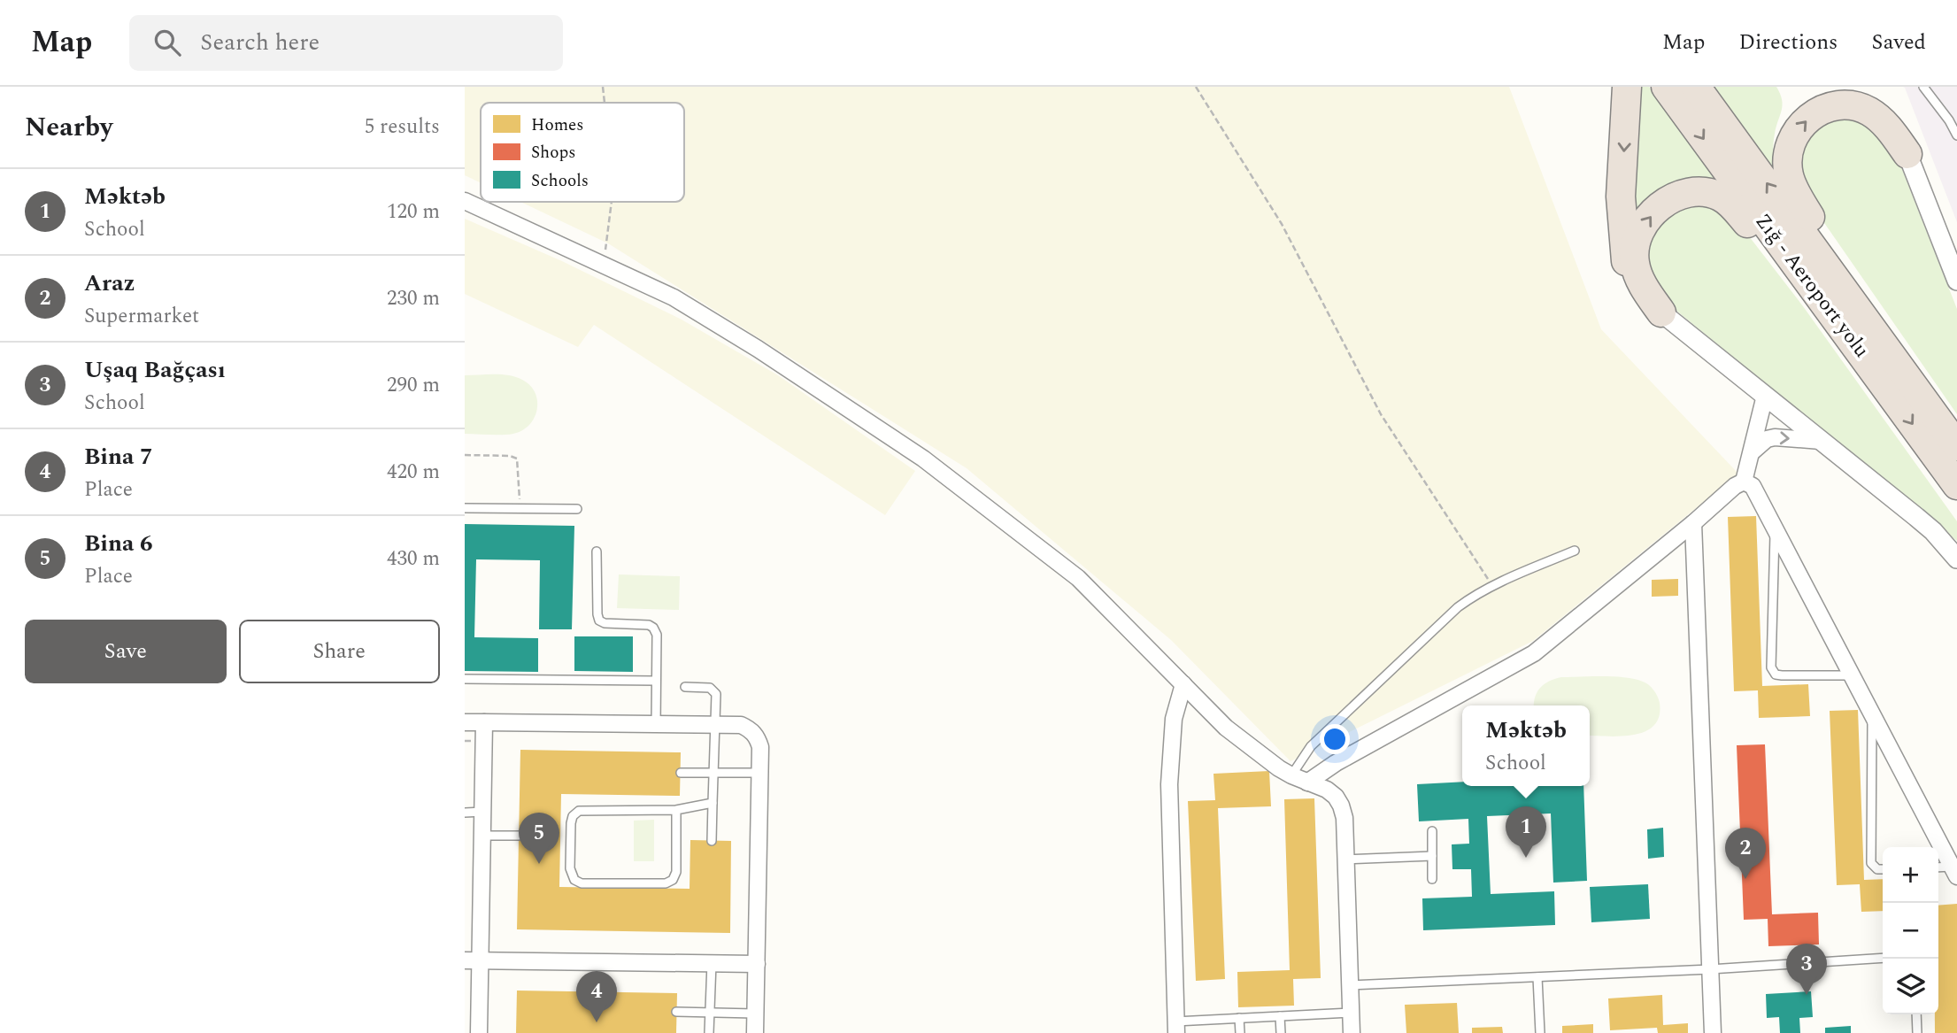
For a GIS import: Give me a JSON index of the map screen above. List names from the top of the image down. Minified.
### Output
{"streets":{"highway":["Zığ - Aeroport yolu"]},"legend":["Homes","Shops","Schools"],"page":{"header":"Map","search":"Search here","nav":["Map","Directions","Saved"],"heading":["Nearby","5 results"],"list":[{"mark":"1","name":"Məktəb","note":"School","value":"120 m"},{"mark":"2","name":"Araz","note":"Supermarket","value":"230 m"},{"mark":"3","name":"Uşaq Bağçası","note":"School","value":"290 m"},{"mark":"4","name":"Bina 7","note":"Place","value":"420 m"},{"mark":"5","name":"Bina 6","note":"Place","value":"430 m"}],"buttons":["Save","Share"],"popup":["Məktəb","School"],"pins":["1","5","2","3","4"],"map_buttons":["+","−"]}}
